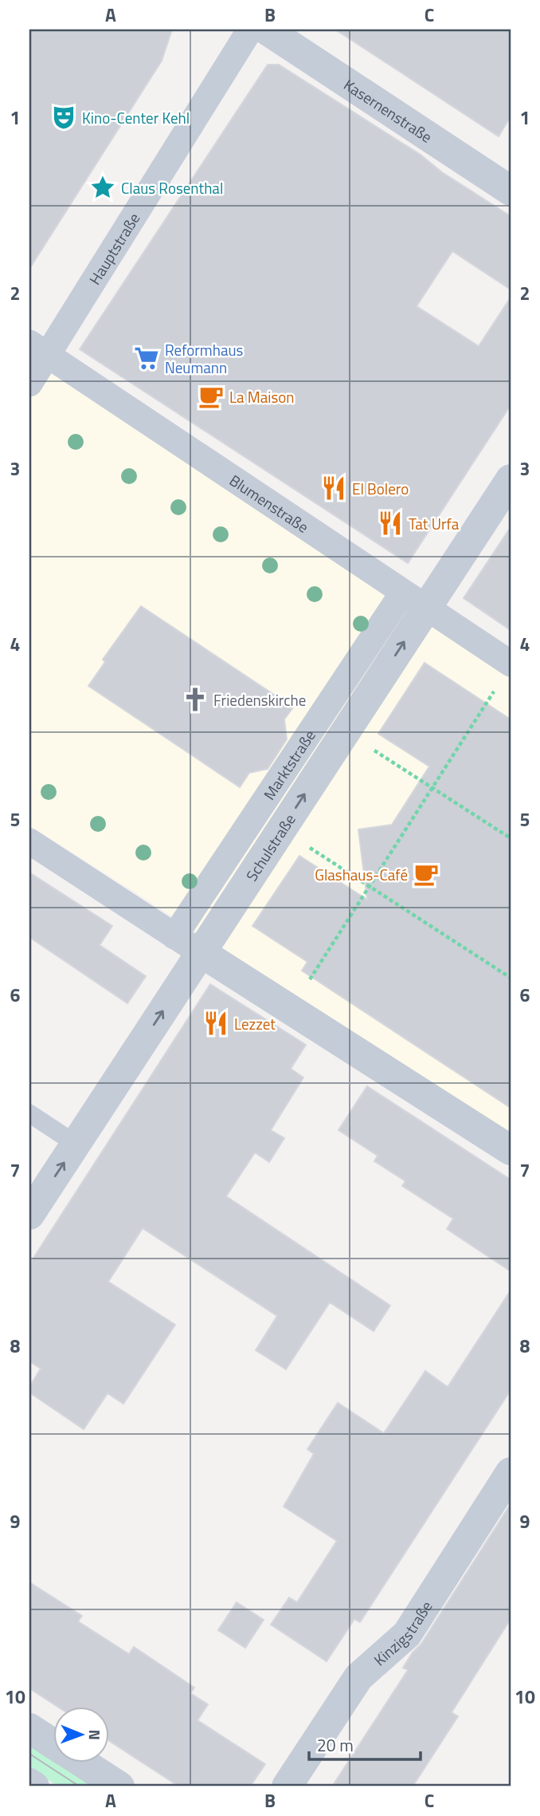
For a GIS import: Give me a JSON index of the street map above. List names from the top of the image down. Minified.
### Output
{"streets":{"street":["Kasernenstraße","Hauptstraße","Blumenstraße","Marktstraße","Schulstraße","Kinzigstraße"]},"crossings":[["Hauptstraße","Blumenstraße"],["Blumenstraße","Marktstraße"],["Blumenstraße","Schulstraße"],["Marktstraße","Schulstraße"]],"one_way":["Schulstraße"],"places":{"theatre":["Kino-Center Kehl"],"place":["Claus Rosenthal"],"supermarket":["Reformhaus Neumann"],"cafe":["La Maison","Glashaus-Café"],"restaurant":["El Bolero","Tat Urfa","Lezzet"],"church":["Friedenskirche"]},"scale_bar":"20 m","north":"right","grid":{"columns":["A","B","C"],"rows":["1","2","3","4","5","6","7","8","9","10"]}}
